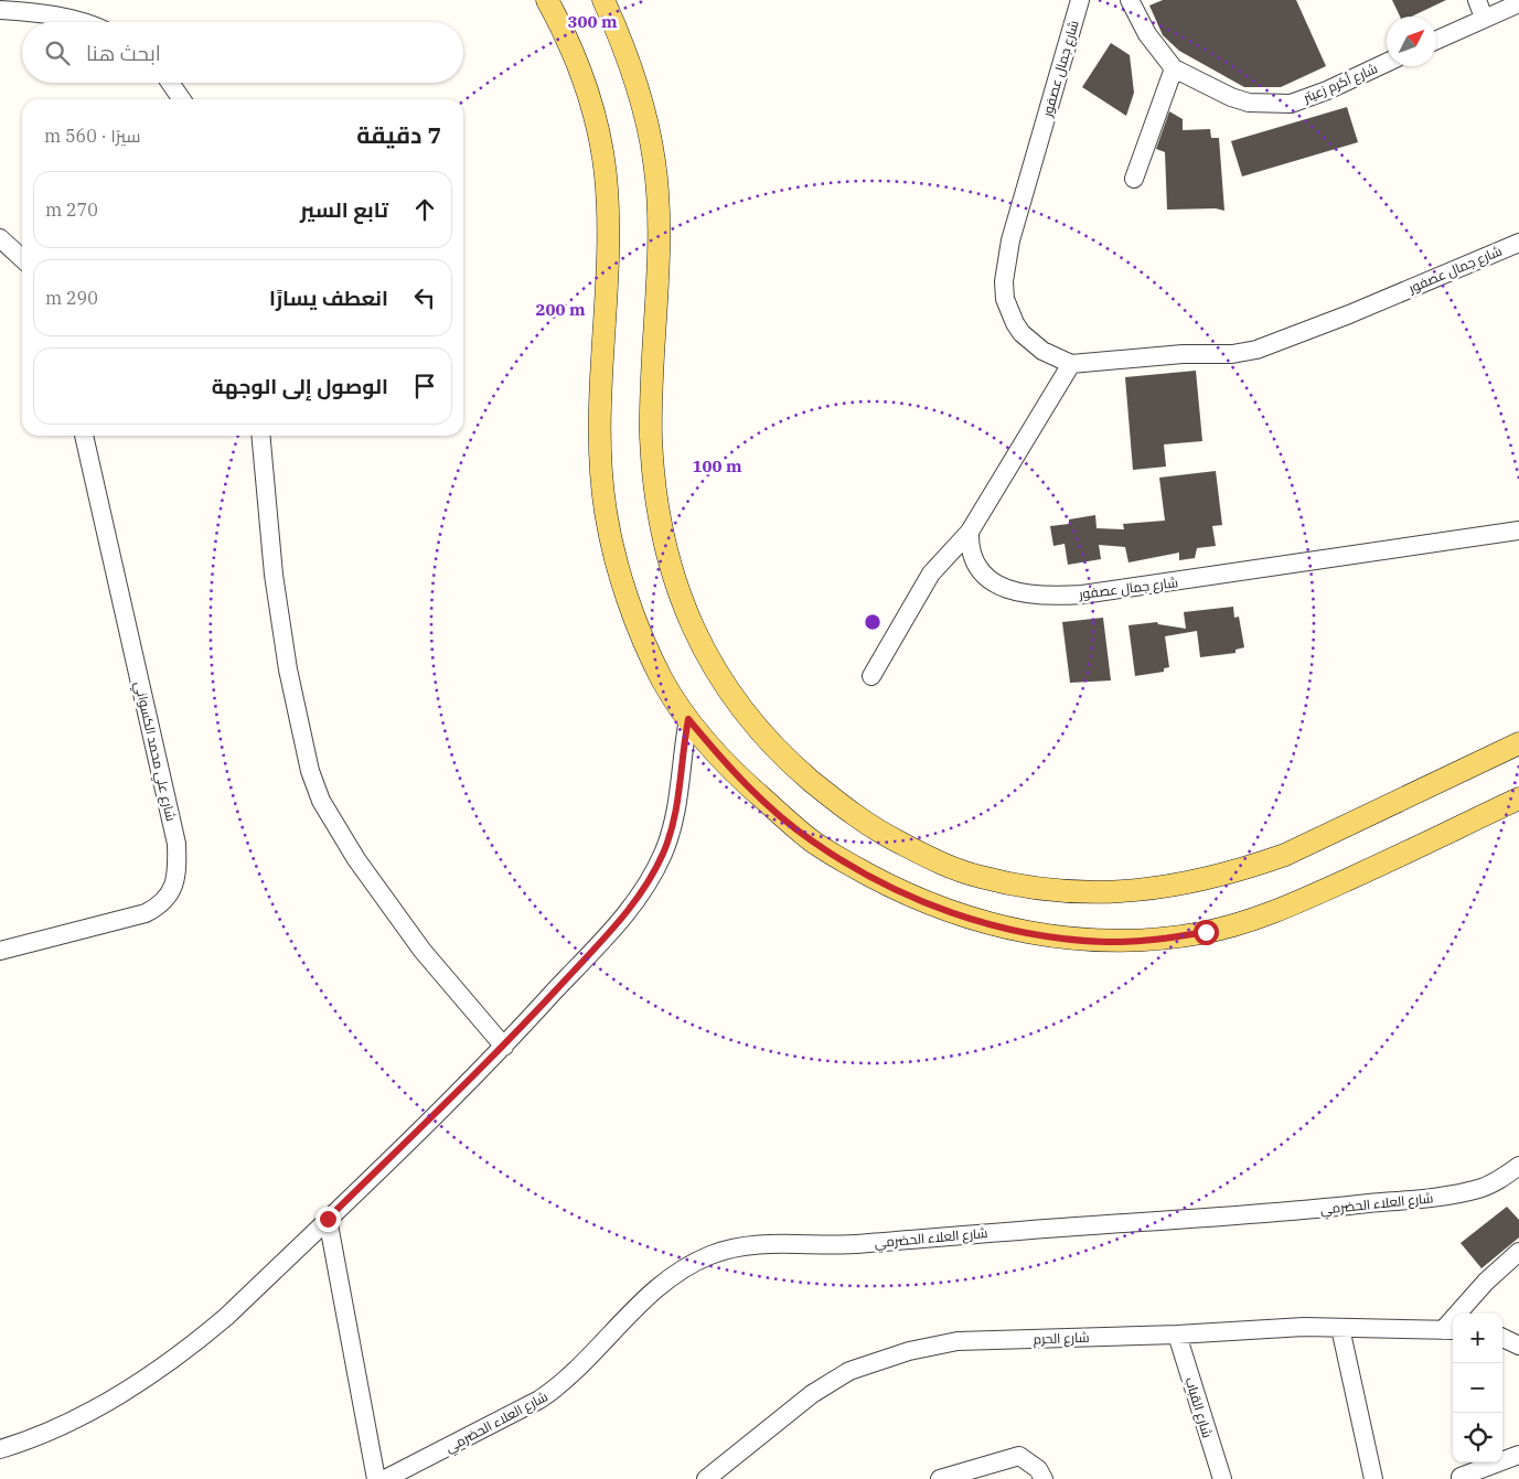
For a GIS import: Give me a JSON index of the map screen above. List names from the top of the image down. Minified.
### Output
{"streets":{"street":["شارع جمال عصفور","شارع أكرم زعيتر","شارع علي محمد الكسواني","شارع العلاء الحضرمي","شارع الحرم","شارع القباب"]},"crossings":[["شارع الحرم","شارع القباب"]],"north":"top right","page":{"search":"ابحث هنا","heading":["7 دقيقة","سيرًا · 560 m"],"list":[["تابع السير","270 m"],["انعطف يسارًا","290 m"],"الوصول إلى الوجهة"],"map_buttons":["+","−"]},"rings":["300 m","200 m","100 m"]}
